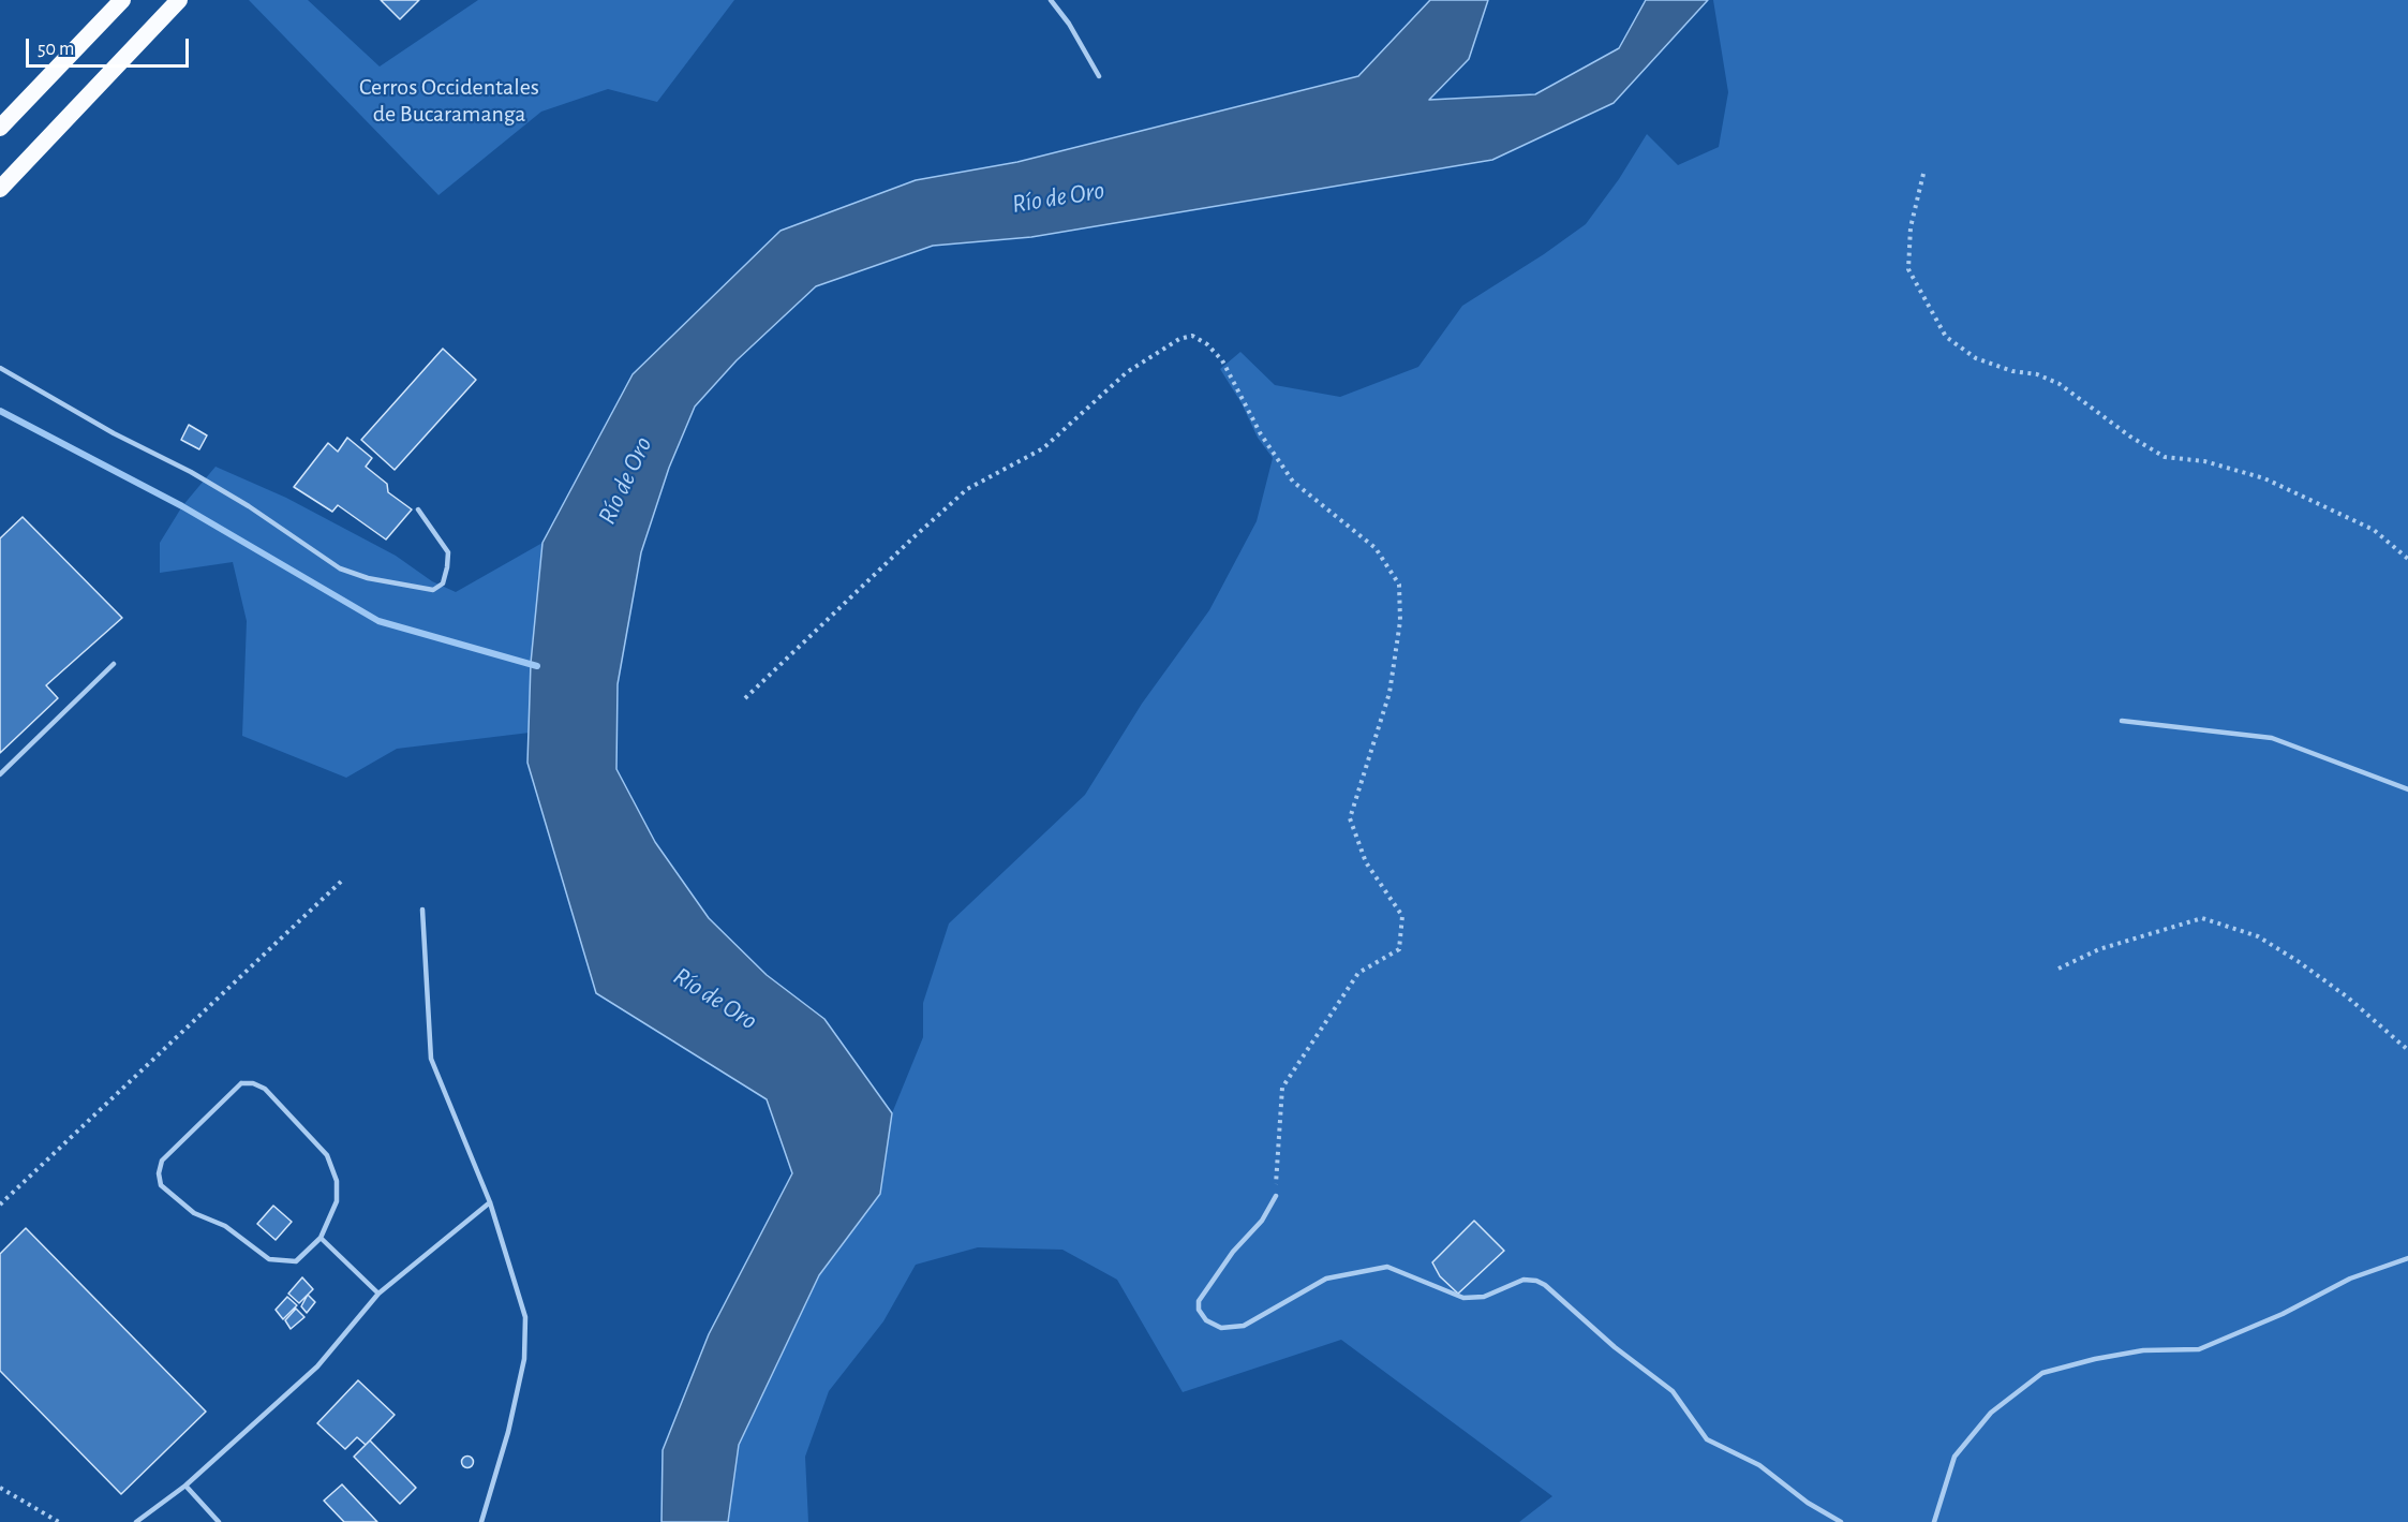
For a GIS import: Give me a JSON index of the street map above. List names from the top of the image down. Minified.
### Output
{"water":["Río de Oro"],"parks":["Cerros Occidentales de Bucaramanga"],"scale_bar":"50 m"}
